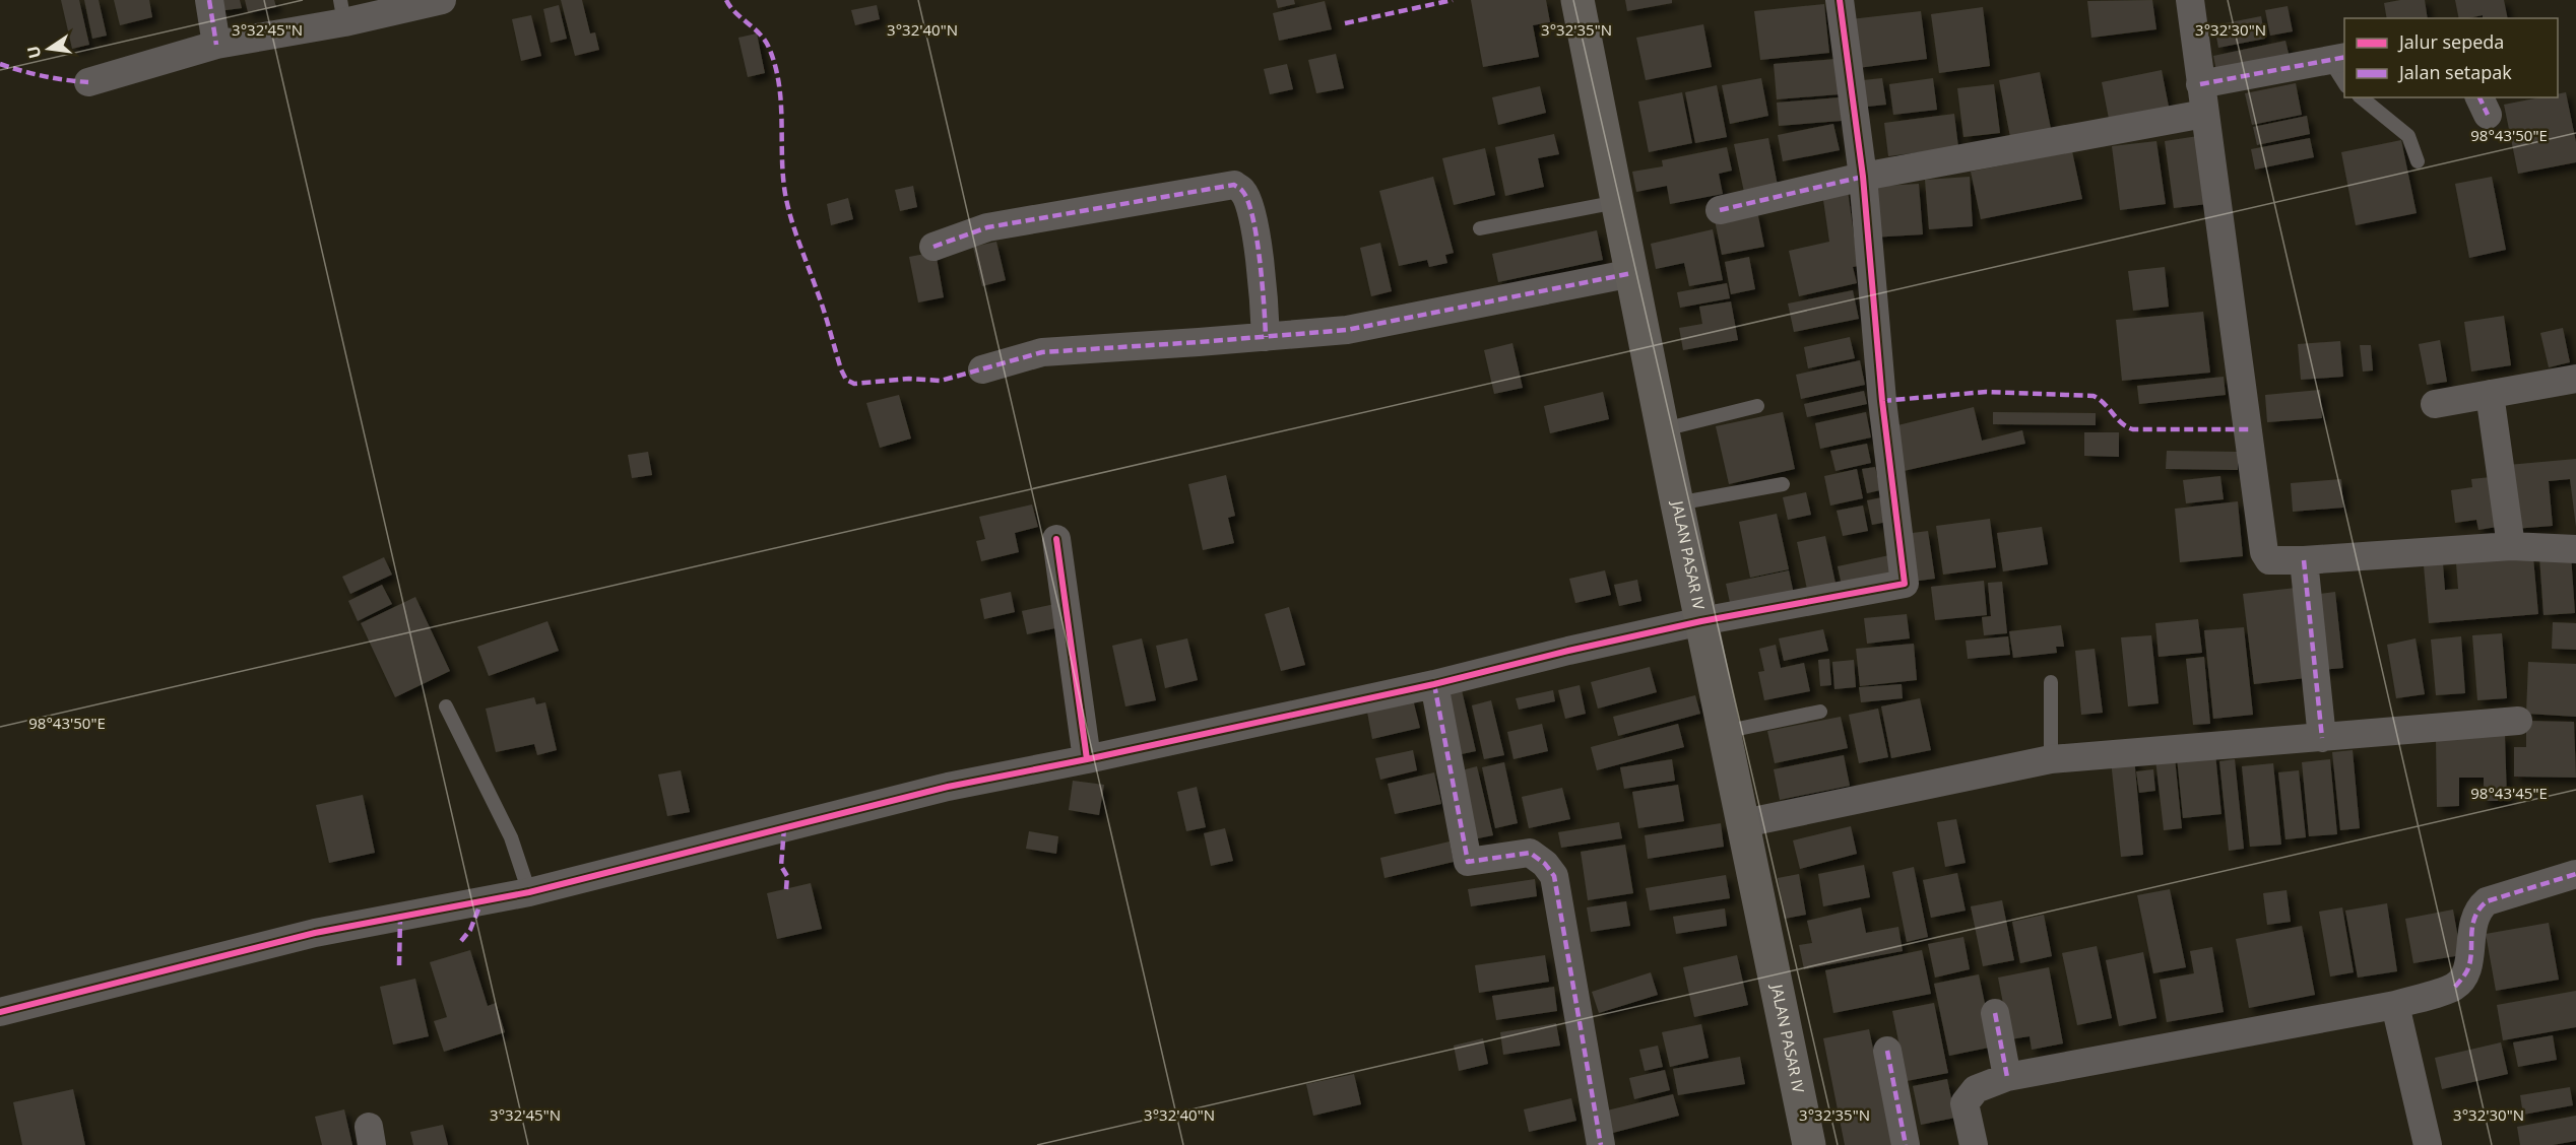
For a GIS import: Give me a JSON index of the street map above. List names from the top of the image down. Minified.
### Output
{"streets":{"street":["JALAN PASAR IV"]},"legend":["Jalur sepeda","Jalan setapak"],"north":"left","coordinates":["3°32'45\"N","3°32'40\"N","3°32'35\"N","3°32'30\"N","98°43'50\"E","98°43'45\"E"]}
